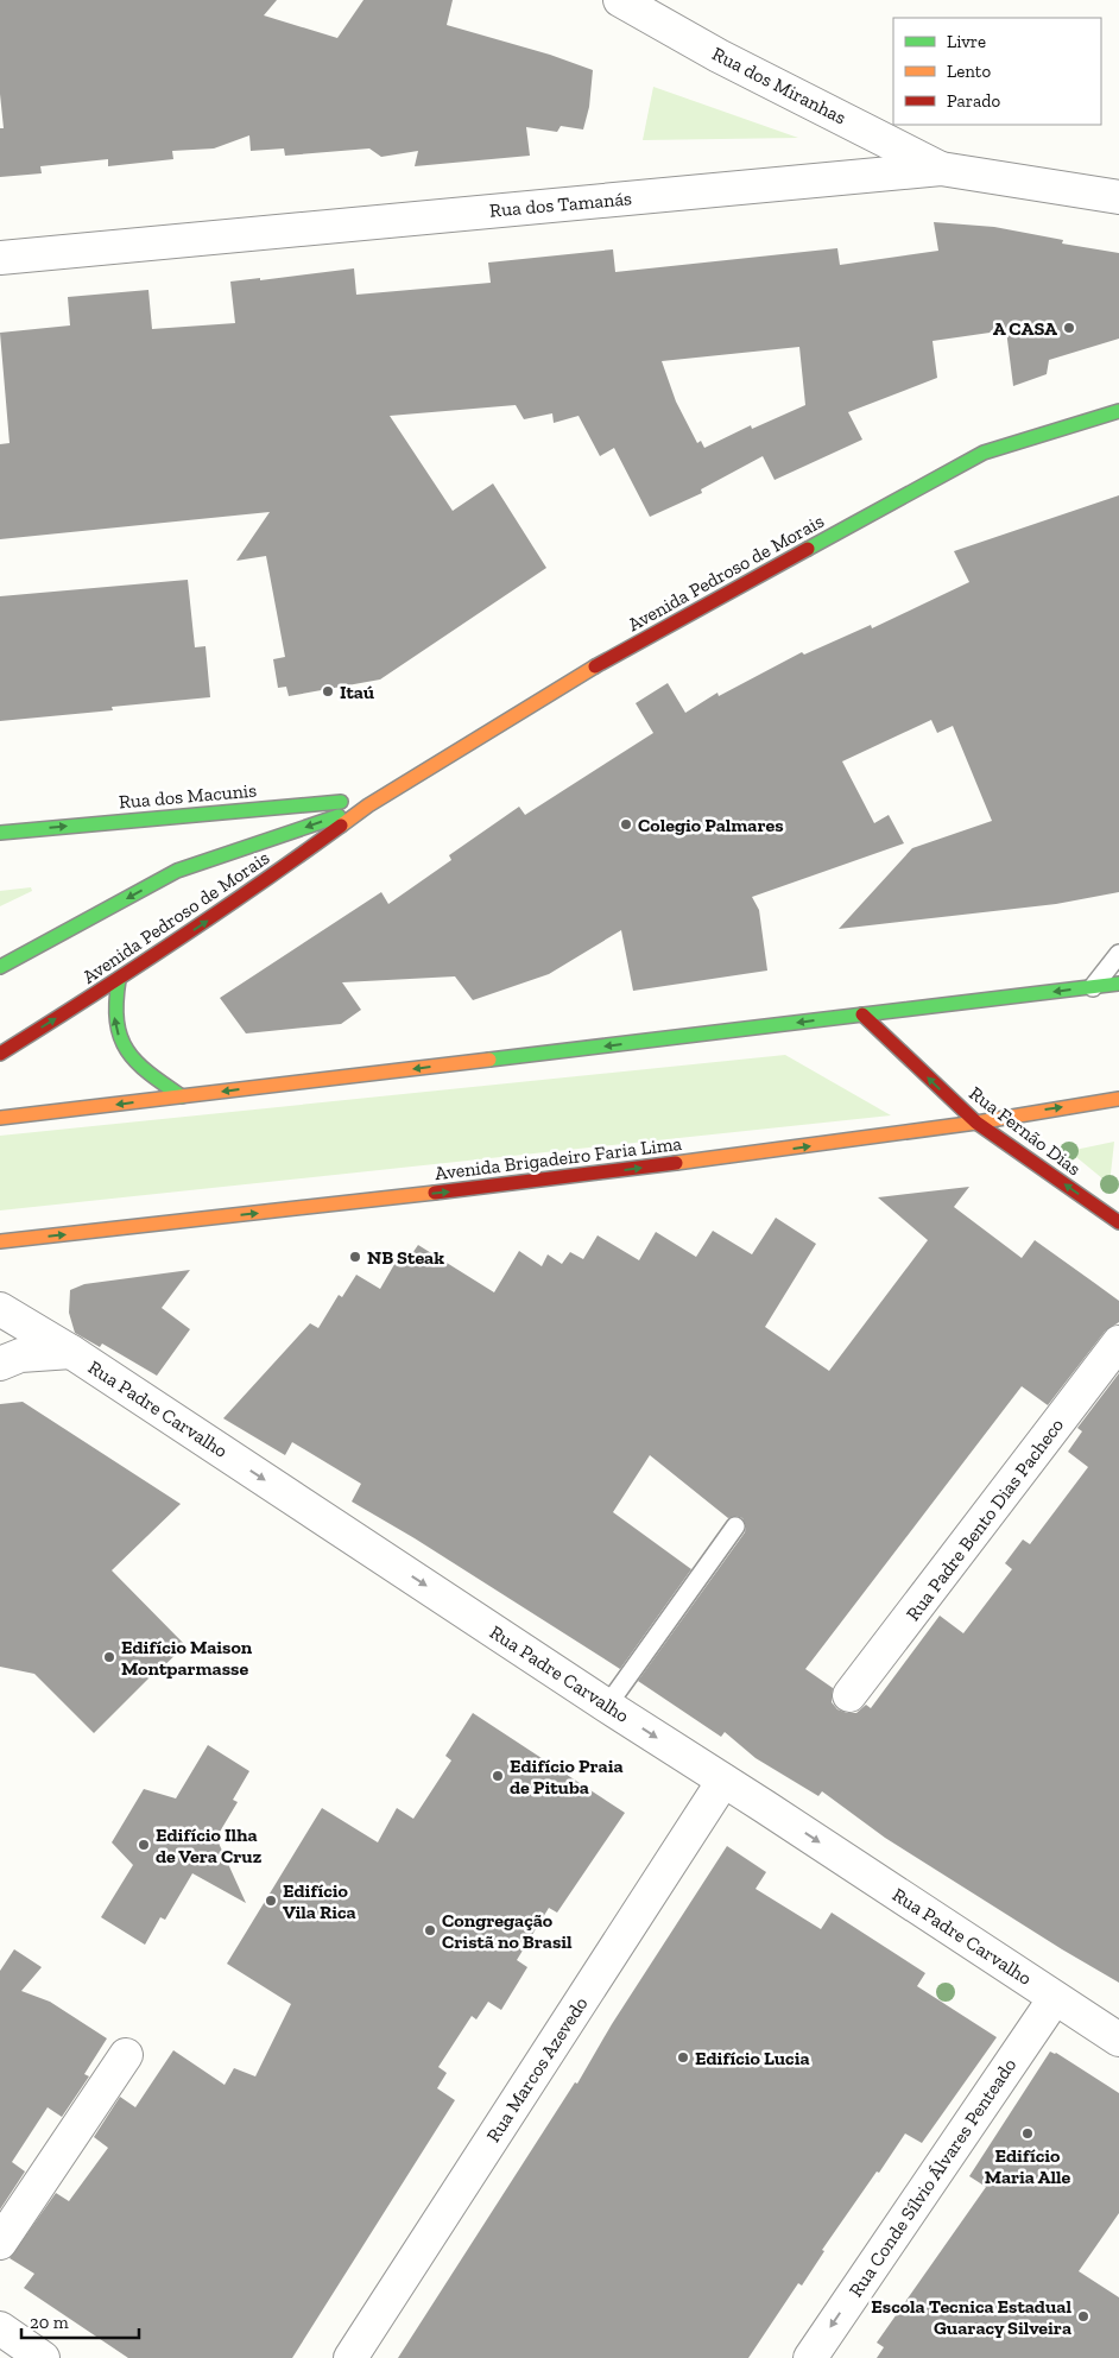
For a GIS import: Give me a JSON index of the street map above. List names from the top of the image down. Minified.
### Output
{"streets":{"main road":["Avenida Pedroso de Morais","Rua dos Macunis","Rua Fernão Dias","Avenida Brigadeiro Faria Lima"],"street":["Rua dos Miranhas","Rua dos Tamanás","Rua Padre Carvalho","Rua Padre Bento Dias Pacheco","Rua Marcos Azevedo","Rua Conde Sílvio Álvares Penteado"]},"crossings":[["Rua dos Miranhas","Rua dos Tamanás"],["Avenida Pedroso de Morais","Rua dos Macunis"],["Rua Fernão Dias","Avenida Brigadeiro Faria Lima"],["Rua Padre Carvalho","Rua Marcos Azevedo"],["Rua Padre Carvalho","Rua Conde Sílvio Álvares Penteado"]],"one_way":["Rua dos Macunis","Rua Fernão Dias","Avenida Brigadeiro Faria Lima","Rua Padre Carvalho","Rua Conde Sílvio Álvares Penteado"],"places":["A CASA","Itaú","Colegio Palmares","NB Steak","Edifício Maison Montparmasse","Edifício Praia de Pituba","Edifício Ilha de Vera Cruz","Edifício Vila Rica","Congregação Cristã no Brasil","Edifício Lucia","Edifício Maria Alle","Escola Tecnica Estadual Guaracy Silveira"],"legend":["Livre","Lento","Parado"],"scale_bar":"20 m"}
